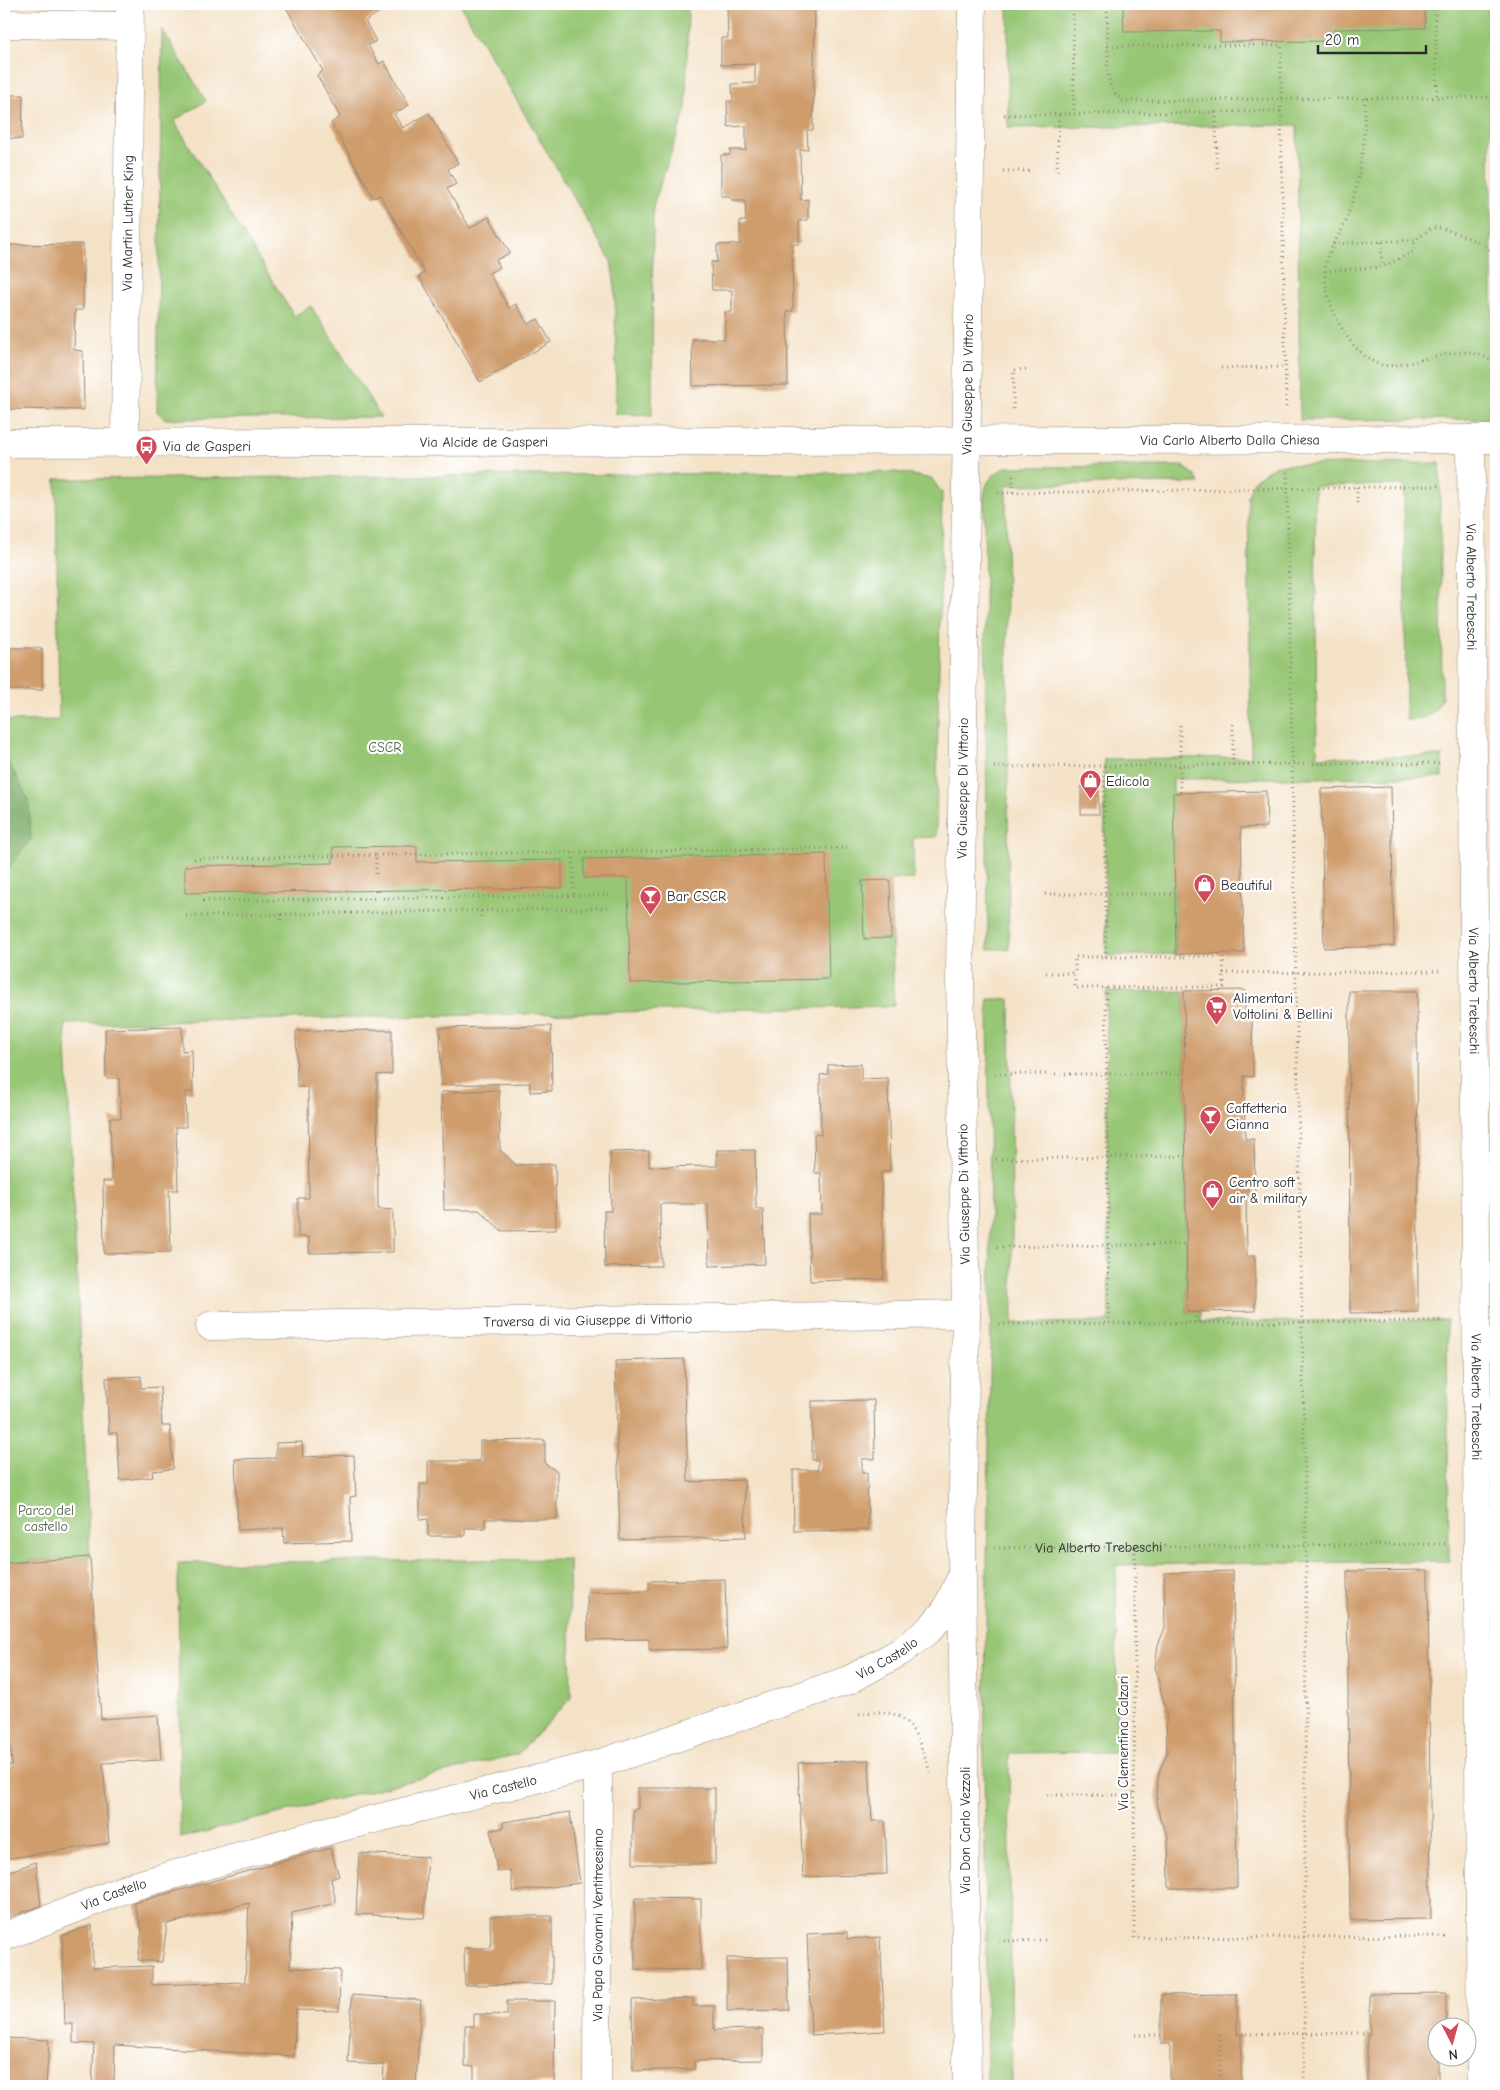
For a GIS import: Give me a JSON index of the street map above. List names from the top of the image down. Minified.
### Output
{"streets":{"street":["Via Martin Luther King","Via Giuseppe Di Vittorio","Via Carlo Alberto Dalla Chiesa","Via Alcide de Gasperi","Via Alberto Trebeschi","Traversa di via Giuseppe di Vittorio","Via Castello","Via Don Carlo Vezzoli","Via Papa Giovanni Ventitreesimo"],"path":["Via Clementina Calzari"]},"crossings":[["Via Martin Luther King","Via Alcide de Gasperi"],["Via Giuseppe Di Vittorio","Via Carlo Alberto Dalla Chiesa"],["Via Giuseppe Di Vittorio","Via Alcide de Gasperi"],["Via Giuseppe Di Vittorio","Via Alberto Trebeschi"],["Via Giuseppe Di Vittorio","Traversa di via Giuseppe di Vittorio"],["Via Giuseppe Di Vittorio","Via Castello"],["Via Giuseppe Di Vittorio","Via Don Carlo Vezzoli"],["Via Carlo Alberto Dalla Chiesa","Via Alcide de Gasperi"],["Via Carlo Alberto Dalla Chiesa","Via Alberto Trebeschi"],["Via Alberto Trebeschi","Via Castello"],["Via Alberto Trebeschi","Via Clementina Calzari"],["Via Alberto Trebeschi","Via Don Carlo Vezzoli"],["Via Castello","Via Don Carlo Vezzoli"],["Via Castello","Via Papa Giovanni Ventitreesimo"]],"parks":["CSCR","Parco del castello"],"places":{"bus stop":["Via de Gasperi"],"shop":["Edicola","Beautiful","Centro soft air & military"],"bar":["Bar CSCR","Caffetteria Gianna"],"supermarket":["Alimentari Voltolini & Bellini"]},"scale_bar":"20 m","north":"bottom"}
